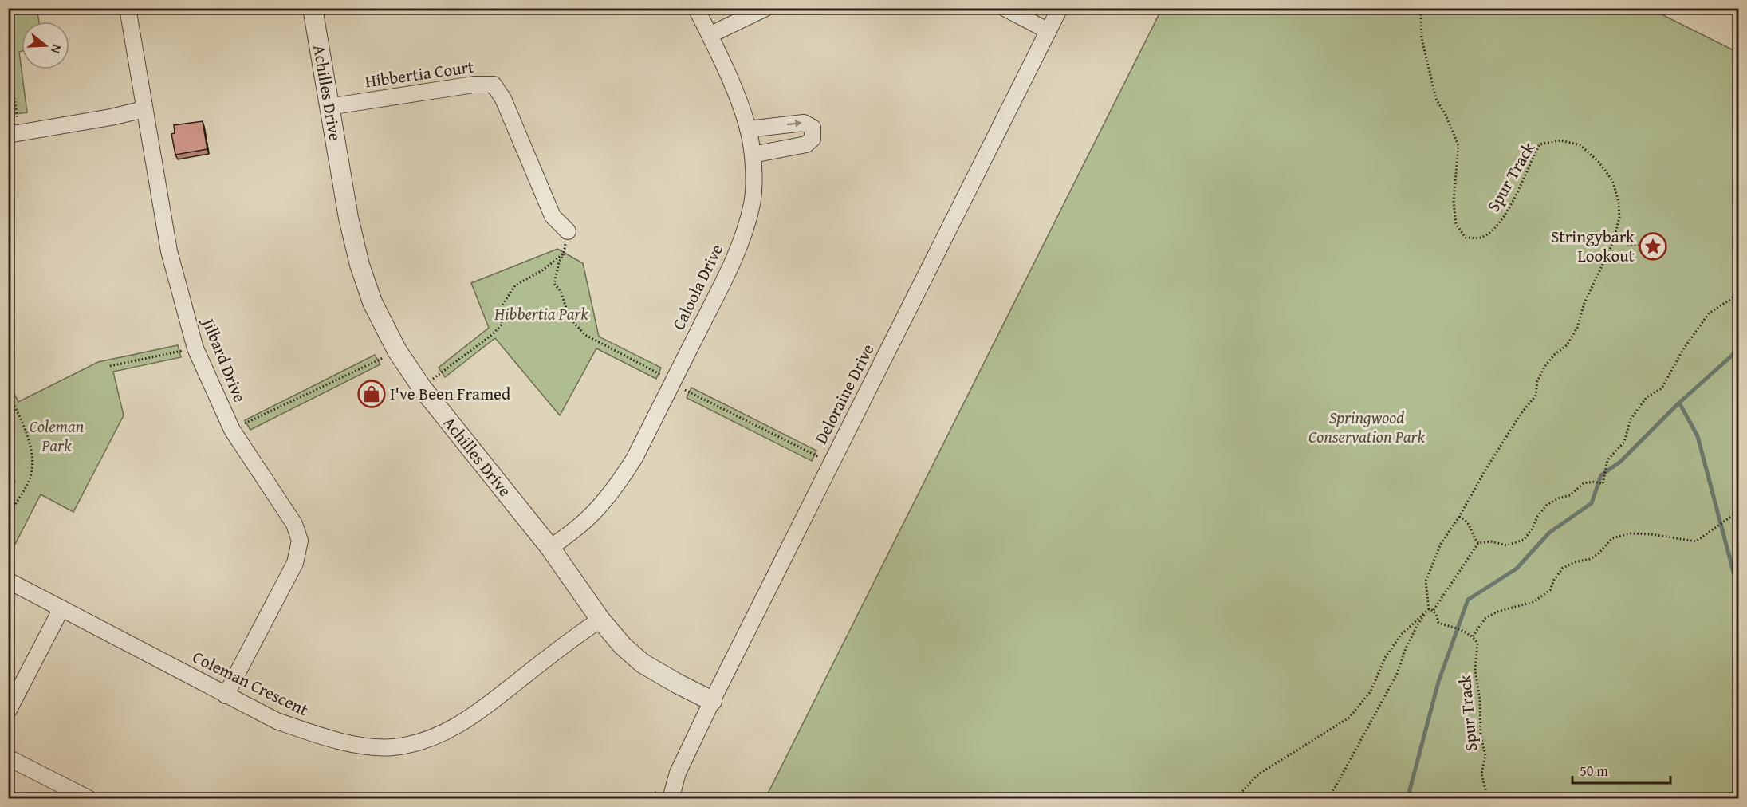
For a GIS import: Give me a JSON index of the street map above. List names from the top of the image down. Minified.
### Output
{"streets":{"street":["Hibbertia Court","Achilles Drive","Caloola Drive","Jilbard Drive","Deloraine Drive","Coleman Crescent"],"path":["Spur Track"]},"crossings":[["Hibbertia Court","Achilles Drive"],["Achilles Drive","Caloola Drive"],["Achilles Drive","Deloraine Drive"],["Achilles Drive","Coleman Crescent"],["Jilbard Drive","Coleman Crescent"]],"parks":["Hibbertia Park","Springwood Conservation Park","Coleman Park"],"places":{"place":["Stringybark Lookout"],"shop":["I've Been Framed"]},"scale_bar":"50 m","north":"right"}
